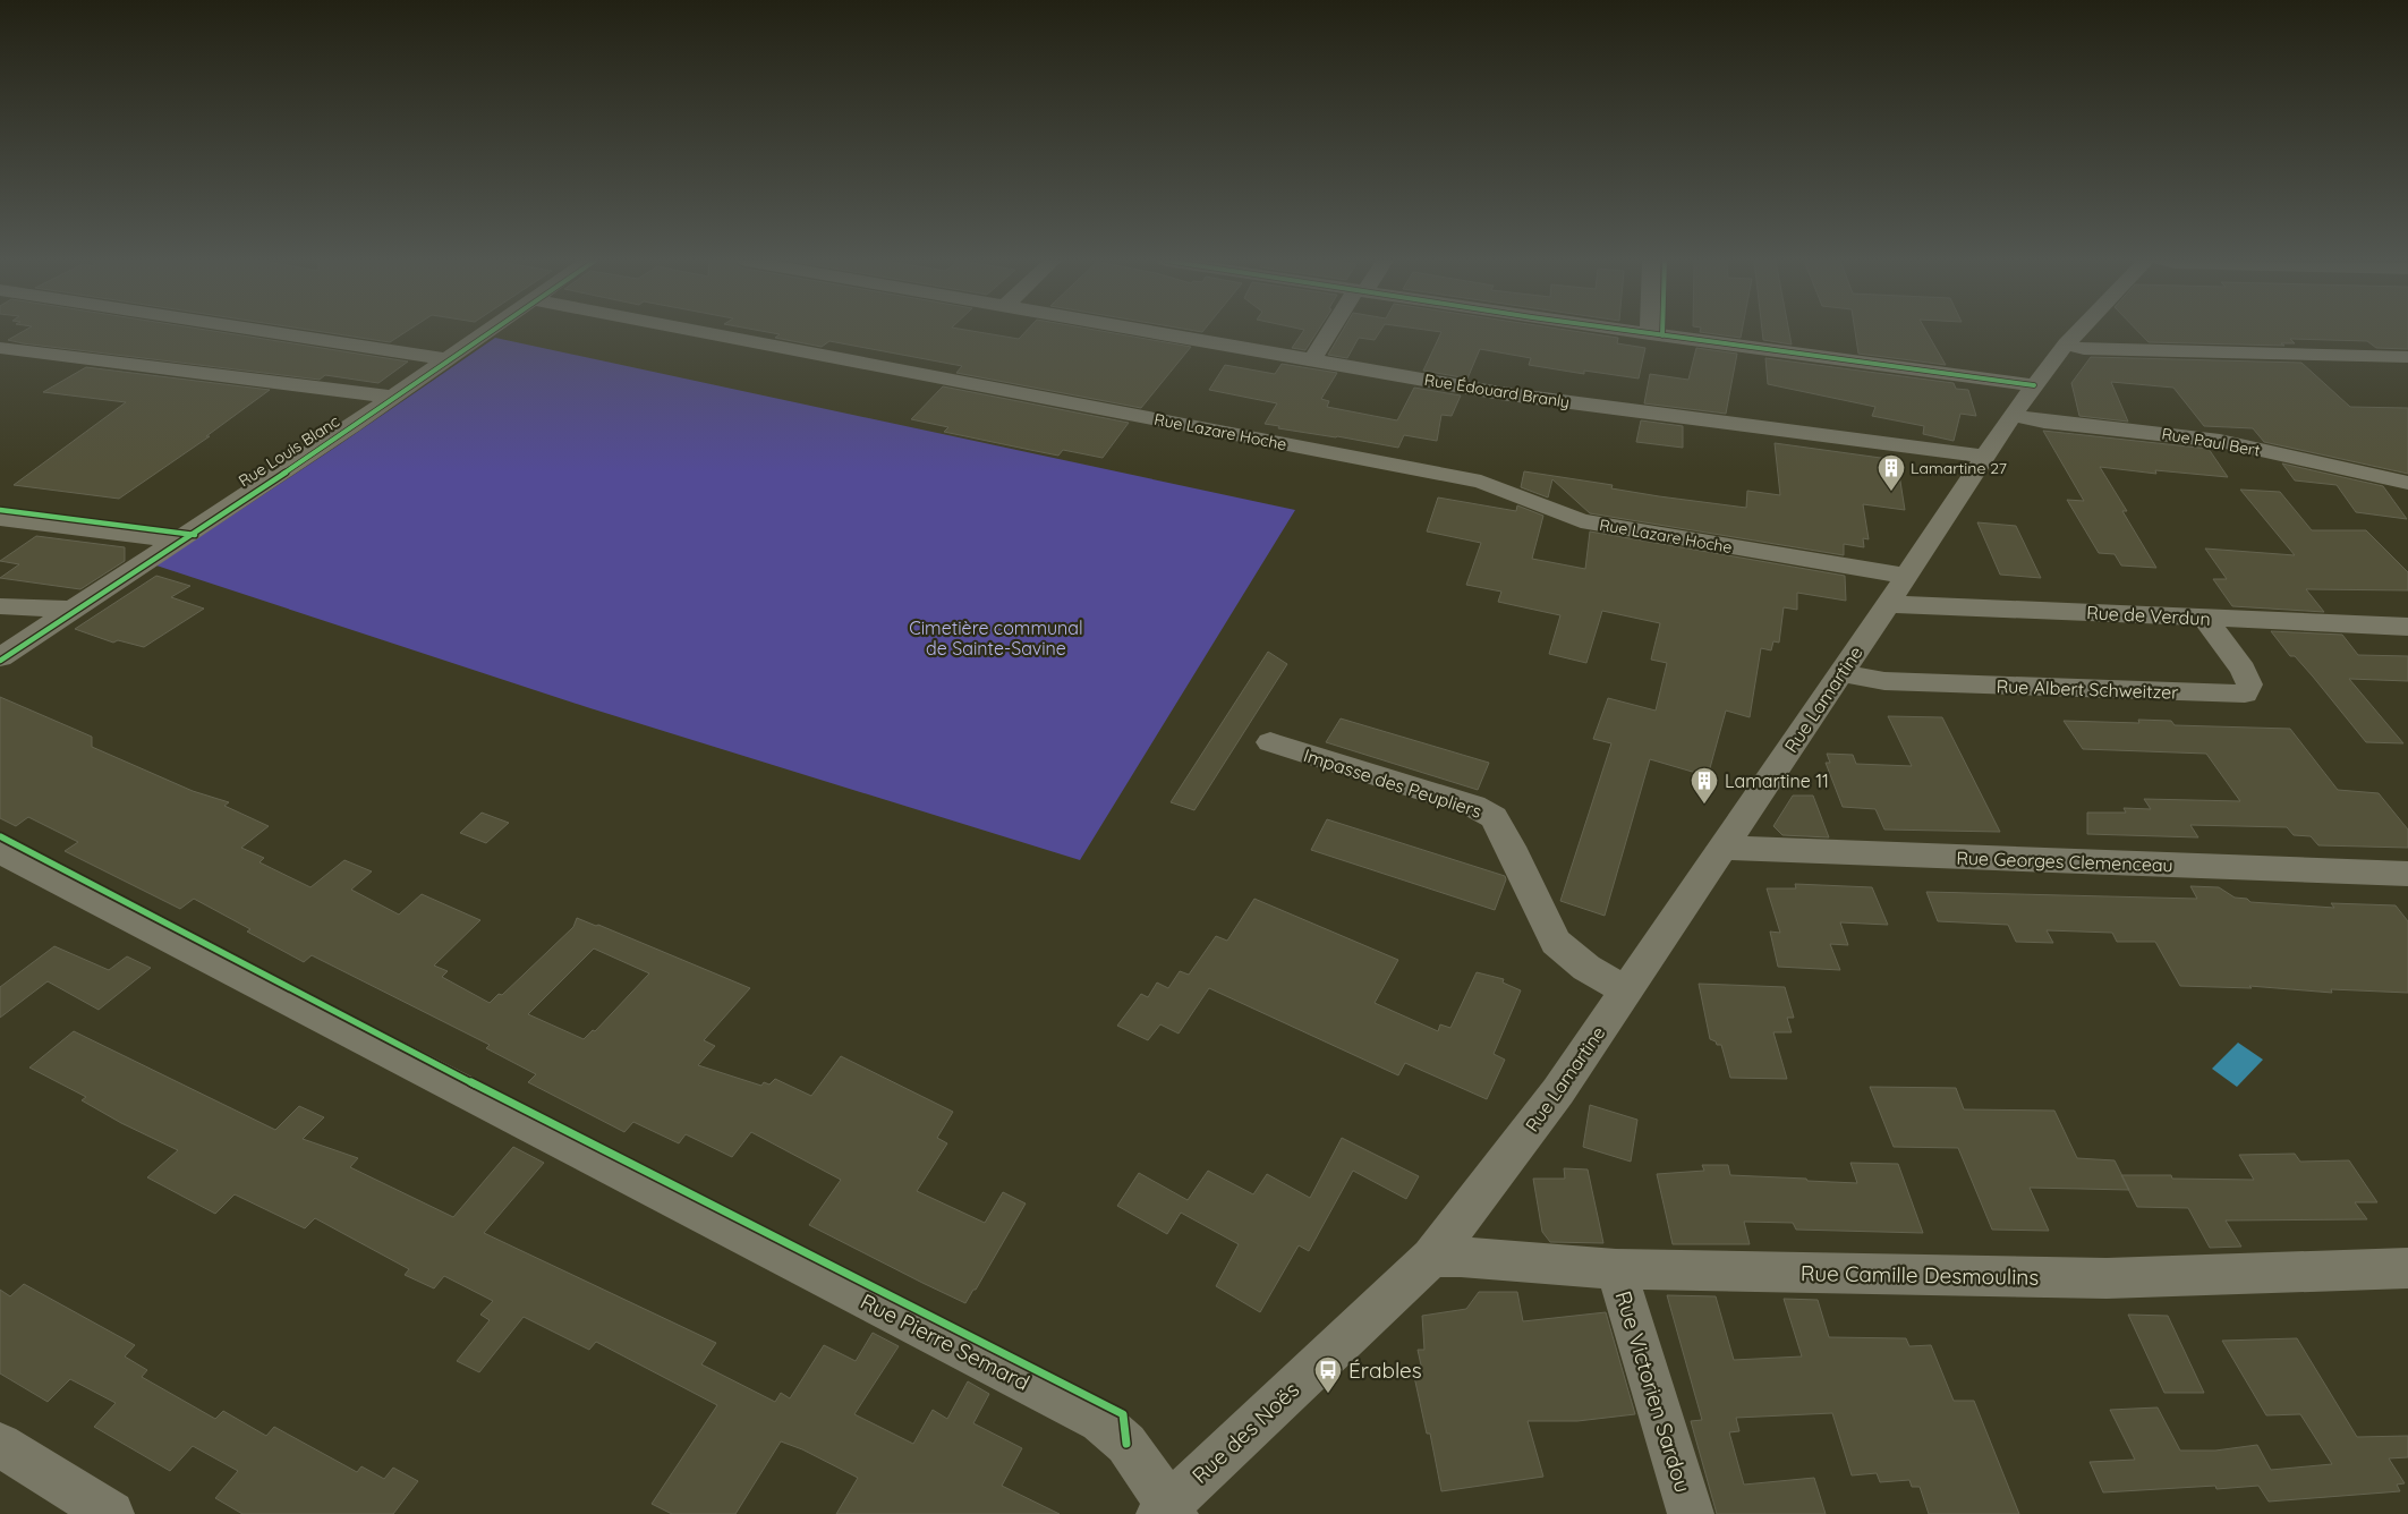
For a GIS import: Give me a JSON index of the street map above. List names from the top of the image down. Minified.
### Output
{"streets":{"street":["Rue Édouard Branly","Rue Lazare Hoche","Rue Paul Bert","Rue Louis Blanc","Rue de Verdun","Rue Albert Schweitzer","Rue Lamartine","Impasse des Peupliers","Rue Georges Clemenceau","Rue Camille Desmoulins","Rue Pierre Semard","Rue Victorien Sardou","Rue des Noës"]},"crossings":[["Rue Édouard Branly","Rue Lamartine"],["Rue Lazare Hoche","Rue Lamartine"],["Rue Paul Bert","Rue Lamartine"],["Rue de Verdun","Rue Albert Schweitzer"],["Rue de Verdun","Rue Lamartine"],["Rue Albert Schweitzer","Rue Lamartine"],["Rue Lamartine","Impasse des Peupliers"],["Rue Lamartine","Rue Georges Clemenceau"],["Rue Lamartine","Rue Camille Desmoulins"],["Rue Lamartine","Rue des Noës"],["Rue Camille Desmoulins","Rue Victorien Sardou"],["Rue Camille Desmoulins","Rue des Noës"],["Rue Pierre Semard","Rue des Noës"]],"parks":["Cimetière communal de Sainte-Savine"],"places":{"building":["Lamartine 27","Lamartine 11"],"bus stop":["Érables"]}}
